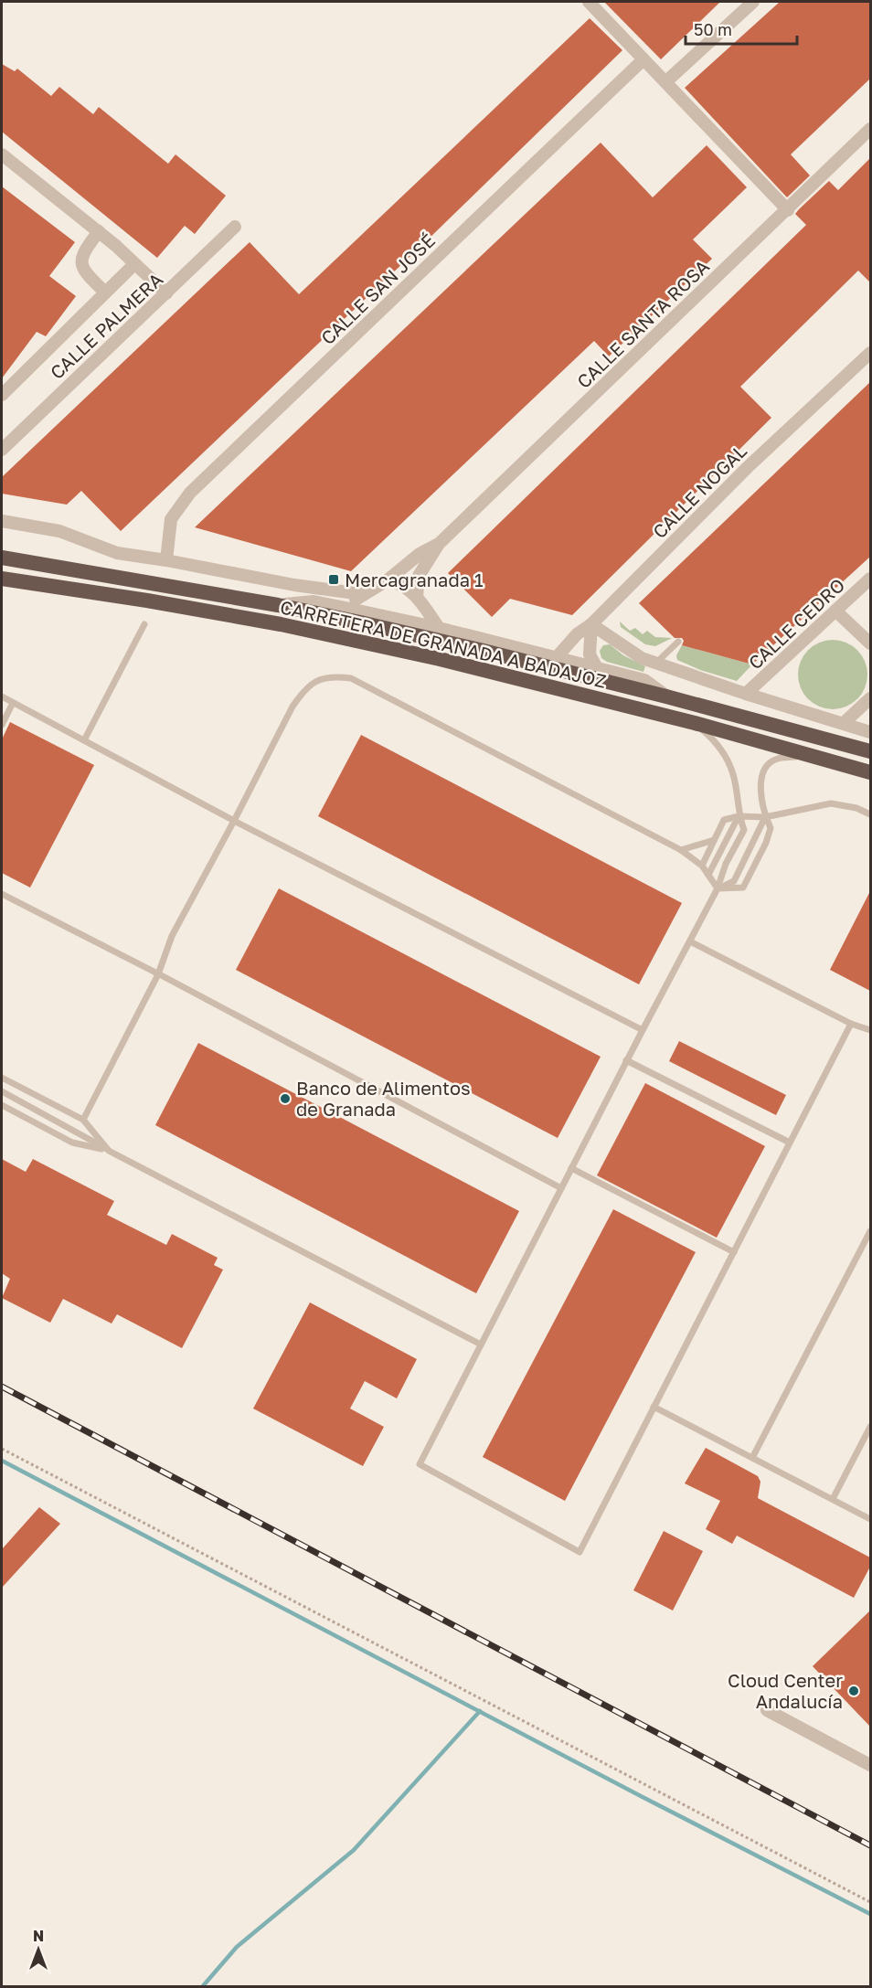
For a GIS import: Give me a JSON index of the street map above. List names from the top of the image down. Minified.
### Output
{"streets":{"highway":["CARRETERA DE GRANADA A BADAJOZ"],"street":["CALLE SAN JOSÉ","CALLE SANTA ROSA","CALLE PALMERA","CALLE NOGAL","CALLE CEDRO"]},"places":{"transit":["Mercagranada 1"],"other":["Banco de Alimentos de Granada","Cloud Center Andalucía"]},"scale_bar":"50 m","north":"top"}
